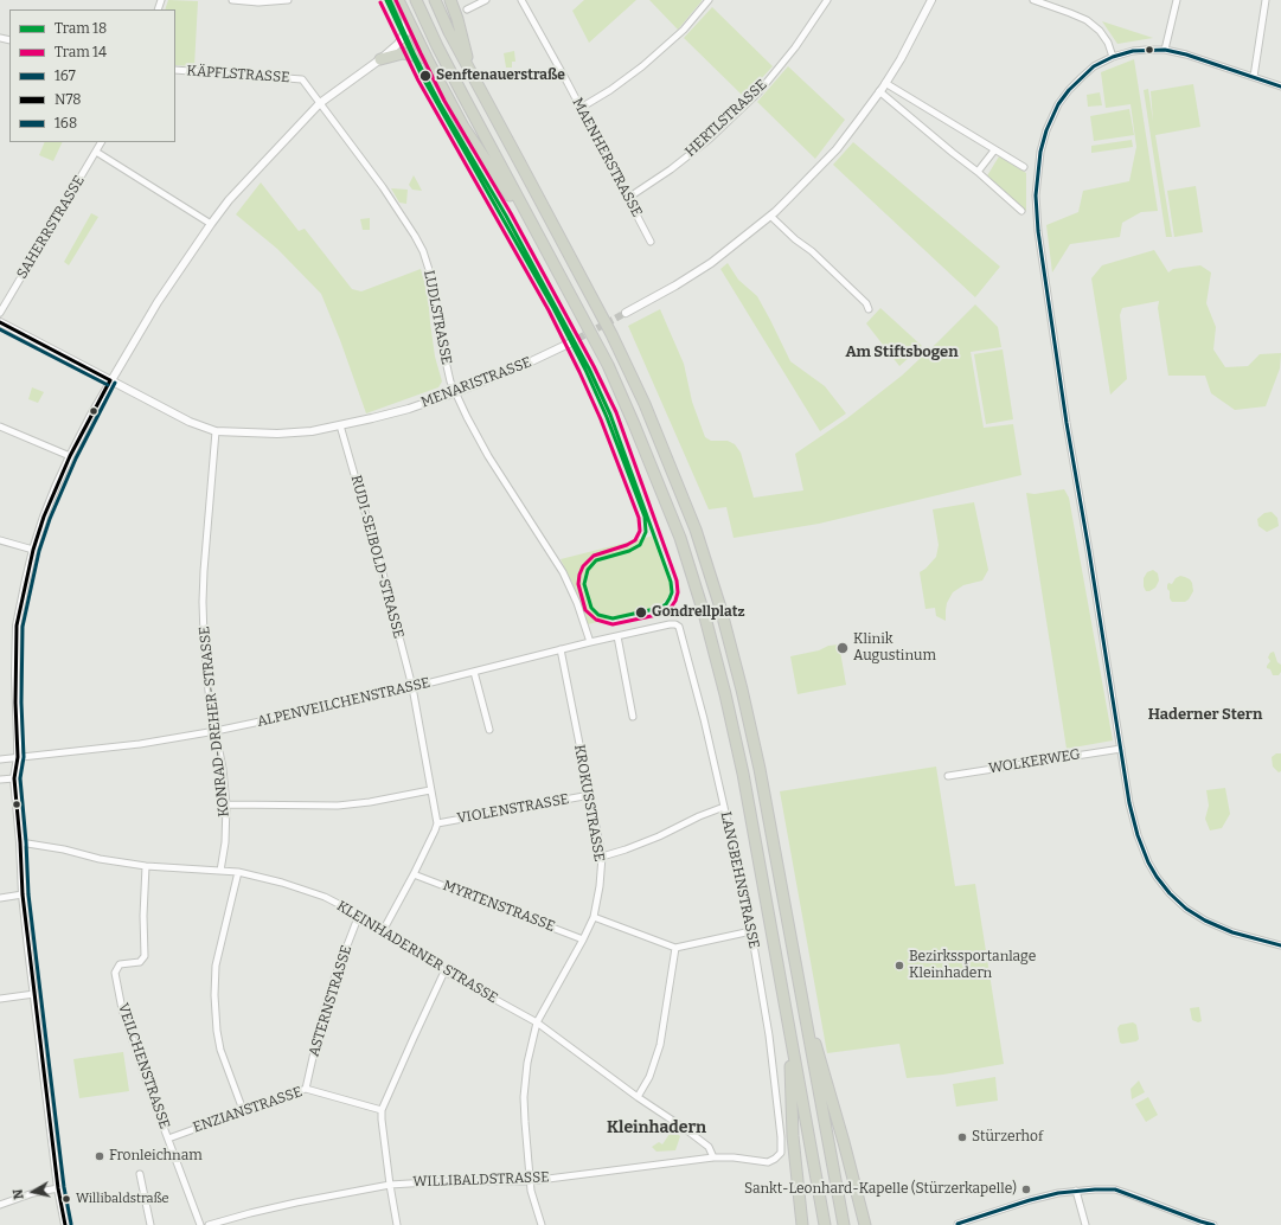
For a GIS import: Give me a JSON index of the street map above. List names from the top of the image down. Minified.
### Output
{"streets":{"street":["KÄPFLSTRASSE","HERTLSTRASSE","MAENHERSTRASSE","SAHERRSTRASSE","LUDLSTRASSE","MENARISTRASSE","RUDI-SEIBOLD-STRASSE","ALPENVEILCHENSTRASSE","KONRAD-DREHER-STRASSE","WOLKERWEG","KROKUSSTRASSE","VIOLENSTRASSE","LANGBEHNSTRASSE","MYRTENSTRASSE","KLEINHADERNER STRASSE","ASTERNSTRASSE","VEILCHENSTRASSE","ENZIANSTRASSE","WILLIBALDSTRASSE"]},"crossings":[["KÄPFLSTRASSE","LUDLSTRASSE"],["HERTLSTRASSE","MAENHERSTRASSE"],["LUDLSTRASSE","MENARISTRASSE"],["LUDLSTRASSE","ALPENVEILCHENSTRASSE"],["MENARISTRASSE","RUDI-SEIBOLD-STRASSE"],["MENARISTRASSE","KONRAD-DREHER-STRASSE"],["RUDI-SEIBOLD-STRASSE","ALPENVEILCHENSTRASSE"],["RUDI-SEIBOLD-STRASSE","VIOLENSTRASSE"],["ALPENVEILCHENSTRASSE","KONRAD-DREHER-STRASSE"],["ALPENVEILCHENSTRASSE","KROKUSSTRASSE"],["ALPENVEILCHENSTRASSE","LANGBEHNSTRASSE"],["KONRAD-DREHER-STRASSE","KLEINHADERNER STRASSE"],["KROKUSSTRASSE","VIOLENSTRASSE"],["KROKUSSTRASSE","MYRTENSTRASSE"],["KROKUSSTRASSE","KLEINHADERNER STRASSE"],["KROKUSSTRASSE","WILLIBALDSTRASSE"],["LANGBEHNSTRASSE","WILLIBALDSTRASSE"],["KLEINHADERNER STRASSE","ASTERNSTRASSE"],["KLEINHADERNER STRASSE","VEILCHENSTRASSE"],["KLEINHADERNER STRASSE","WILLIBALDSTRASSE"],["ASTERNSTRASSE","ENZIANSTRASSE"],["VEILCHENSTRASSE","ENZIANSTRASSE"]],"districts":["Am Stiftsbogen","Haderner Stern","Kleinhadern"],"places":["Senftenauerstraße","Gondrellplatz","Klinik Augustinum","Bezirkssportanlage Kleinhadern","Stürzerhof","Fronleichnam","Sankt-Leonhard-Kapelle (Stürzerkapelle)","Willibaldstraße"],"lines":["tram line 18","tram line 14","transit line 167","transit line N78","transit line 168"],"legend":["Tram 18","Tram 14","167","N78","168"],"north":"left"}
